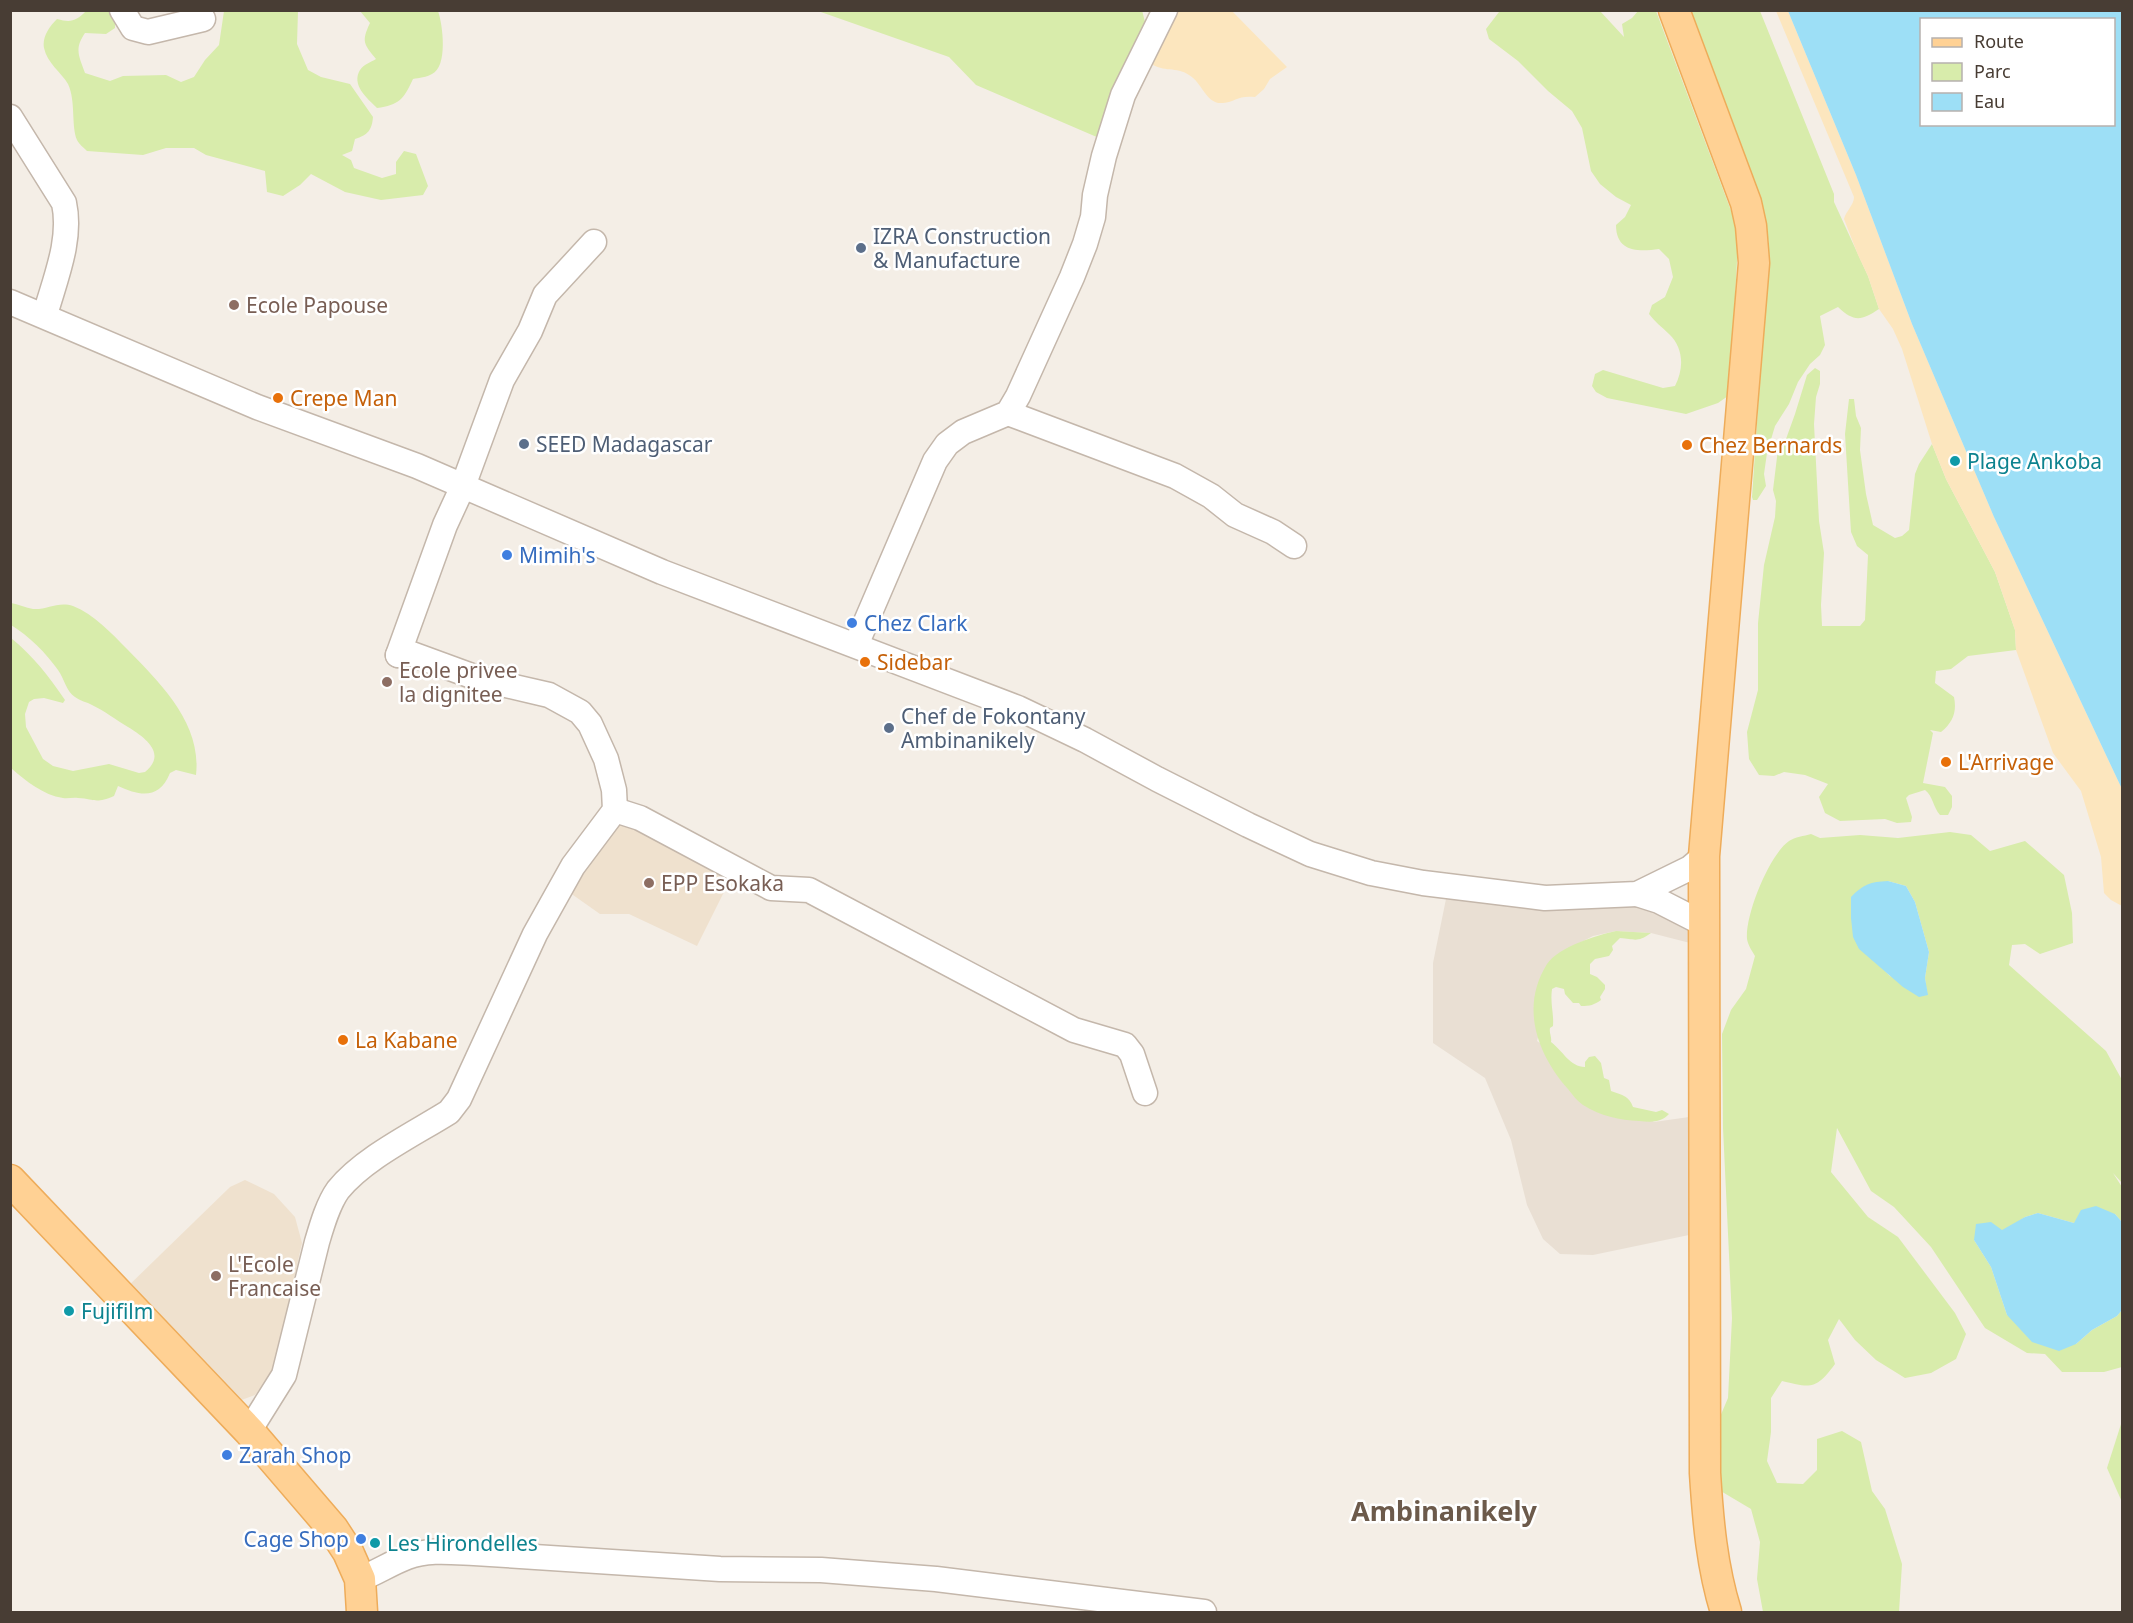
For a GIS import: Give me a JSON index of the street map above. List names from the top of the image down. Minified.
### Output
{"districts":["Ambinanikely"],"places":["IZRA Construction & Manufacture","Ecole Papouse","Crepe Man","SEED Madagascar","Chez Bernards","Plage Ankoba","Mimih's","Chez Clark","Sidebar","Ecole privee la dignitee","Chef de Fokontany Ambinanikely","L'Arrivage","EPP Esokaka","La Kabane","L'Ecole Francaise","Fujifilm","Zarah Shop","Cage Shop","Les Hirondelles"],"legend":["Route","Parc","Eau"]}
